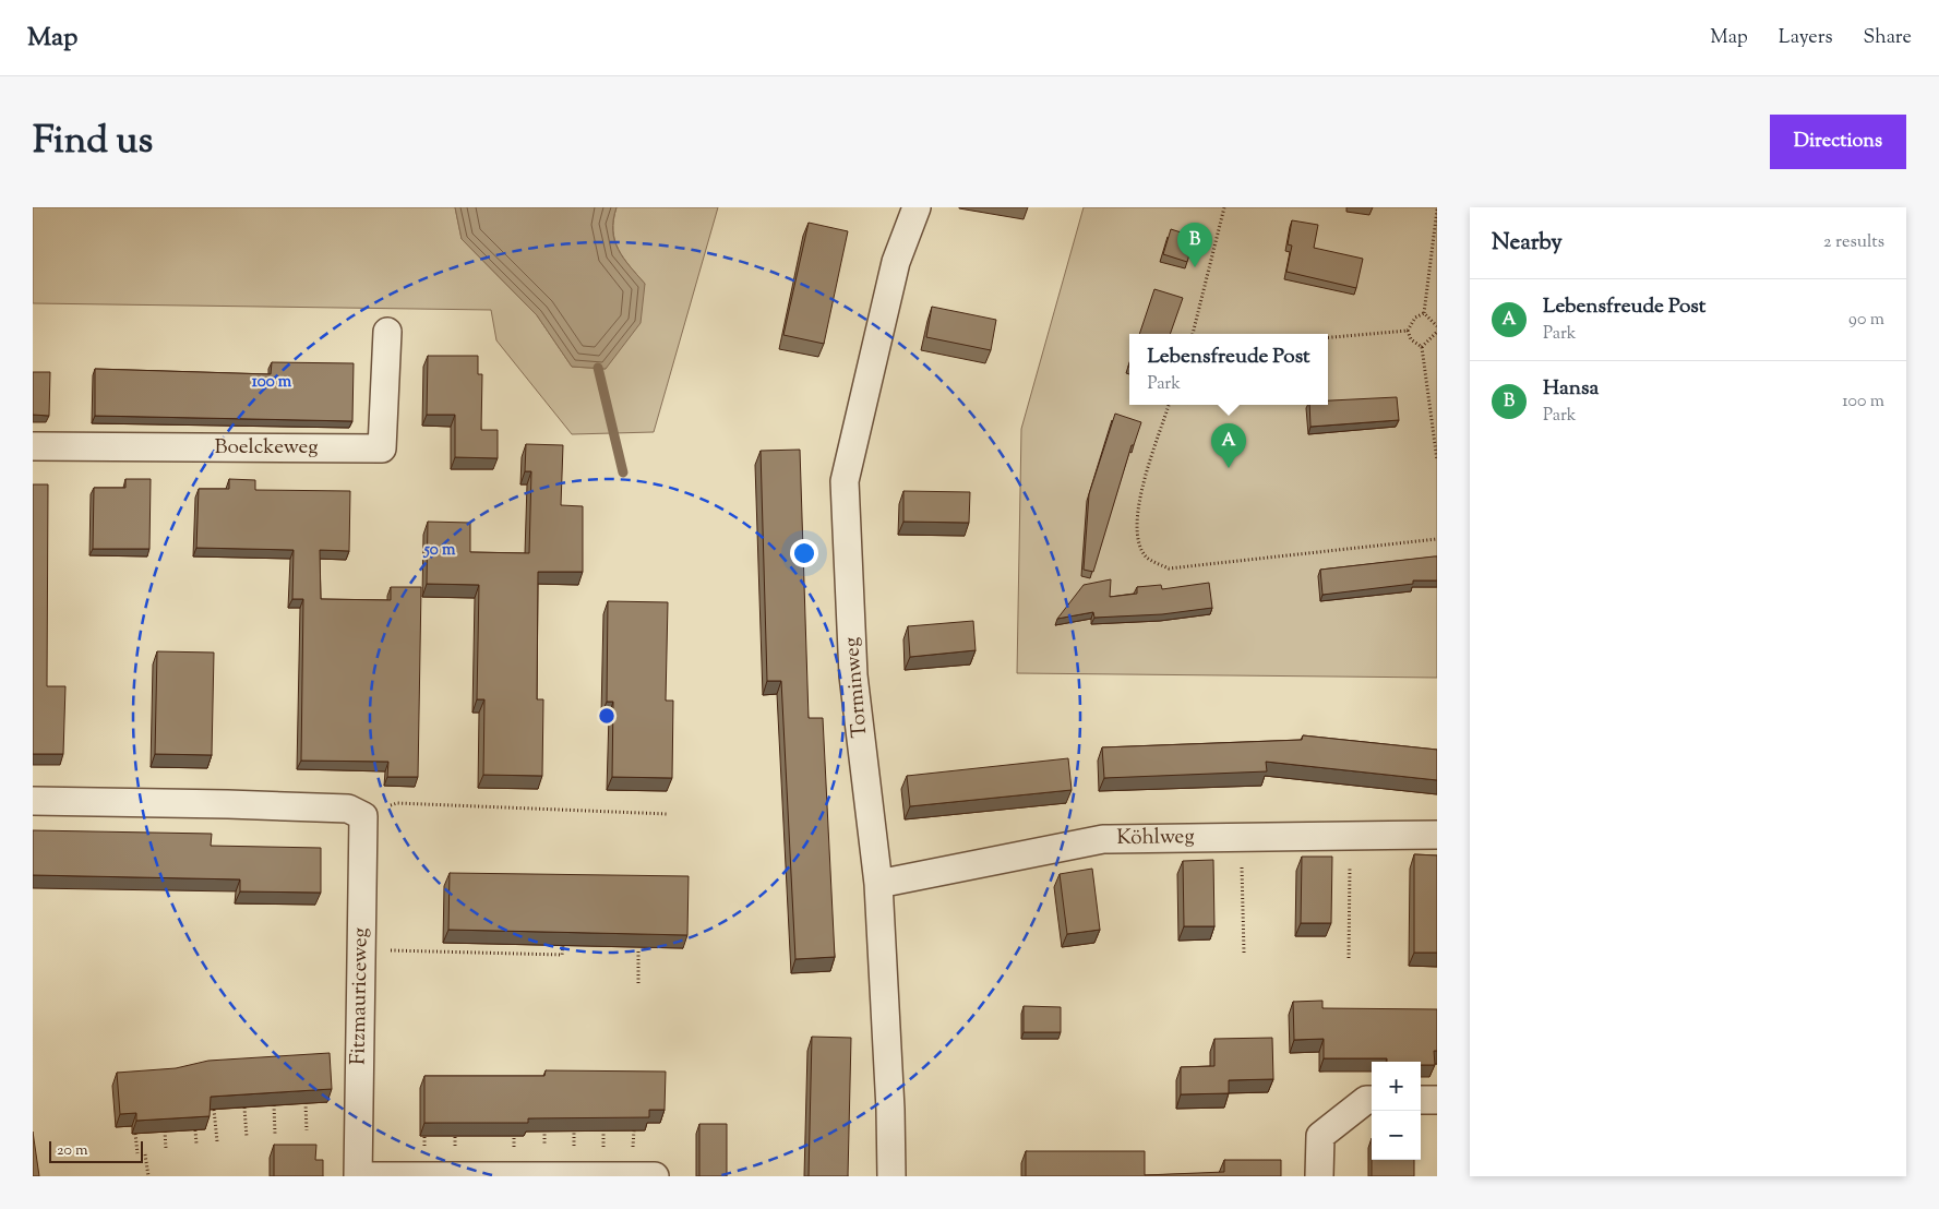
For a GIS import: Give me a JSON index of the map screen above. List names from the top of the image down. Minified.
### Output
{"streets":{"street":["Boelckeweg","Torminweg","Köhlweg","Fitzmauriceweg"]},"crossings":[["Torminweg","Köhlweg"]],"scale_bar":"20 m","page":{"header":"Map","nav":["Map","Layers","Share"],"title":"Find us","buttons":"Directions","heading":["Nearby","2 results"],"pins":["B","A"],"list":[{"mark":"A","name":"Lebensfreude Post","note":"Park","value":"90 m"},{"mark":"B","name":"Hansa","note":"Park","value":"100 m"}],"popup":["Lebensfreude Post","Park"],"map_buttons":["+","−"],"scale":"20 m"},"rings":["100 m","50 m"]}
